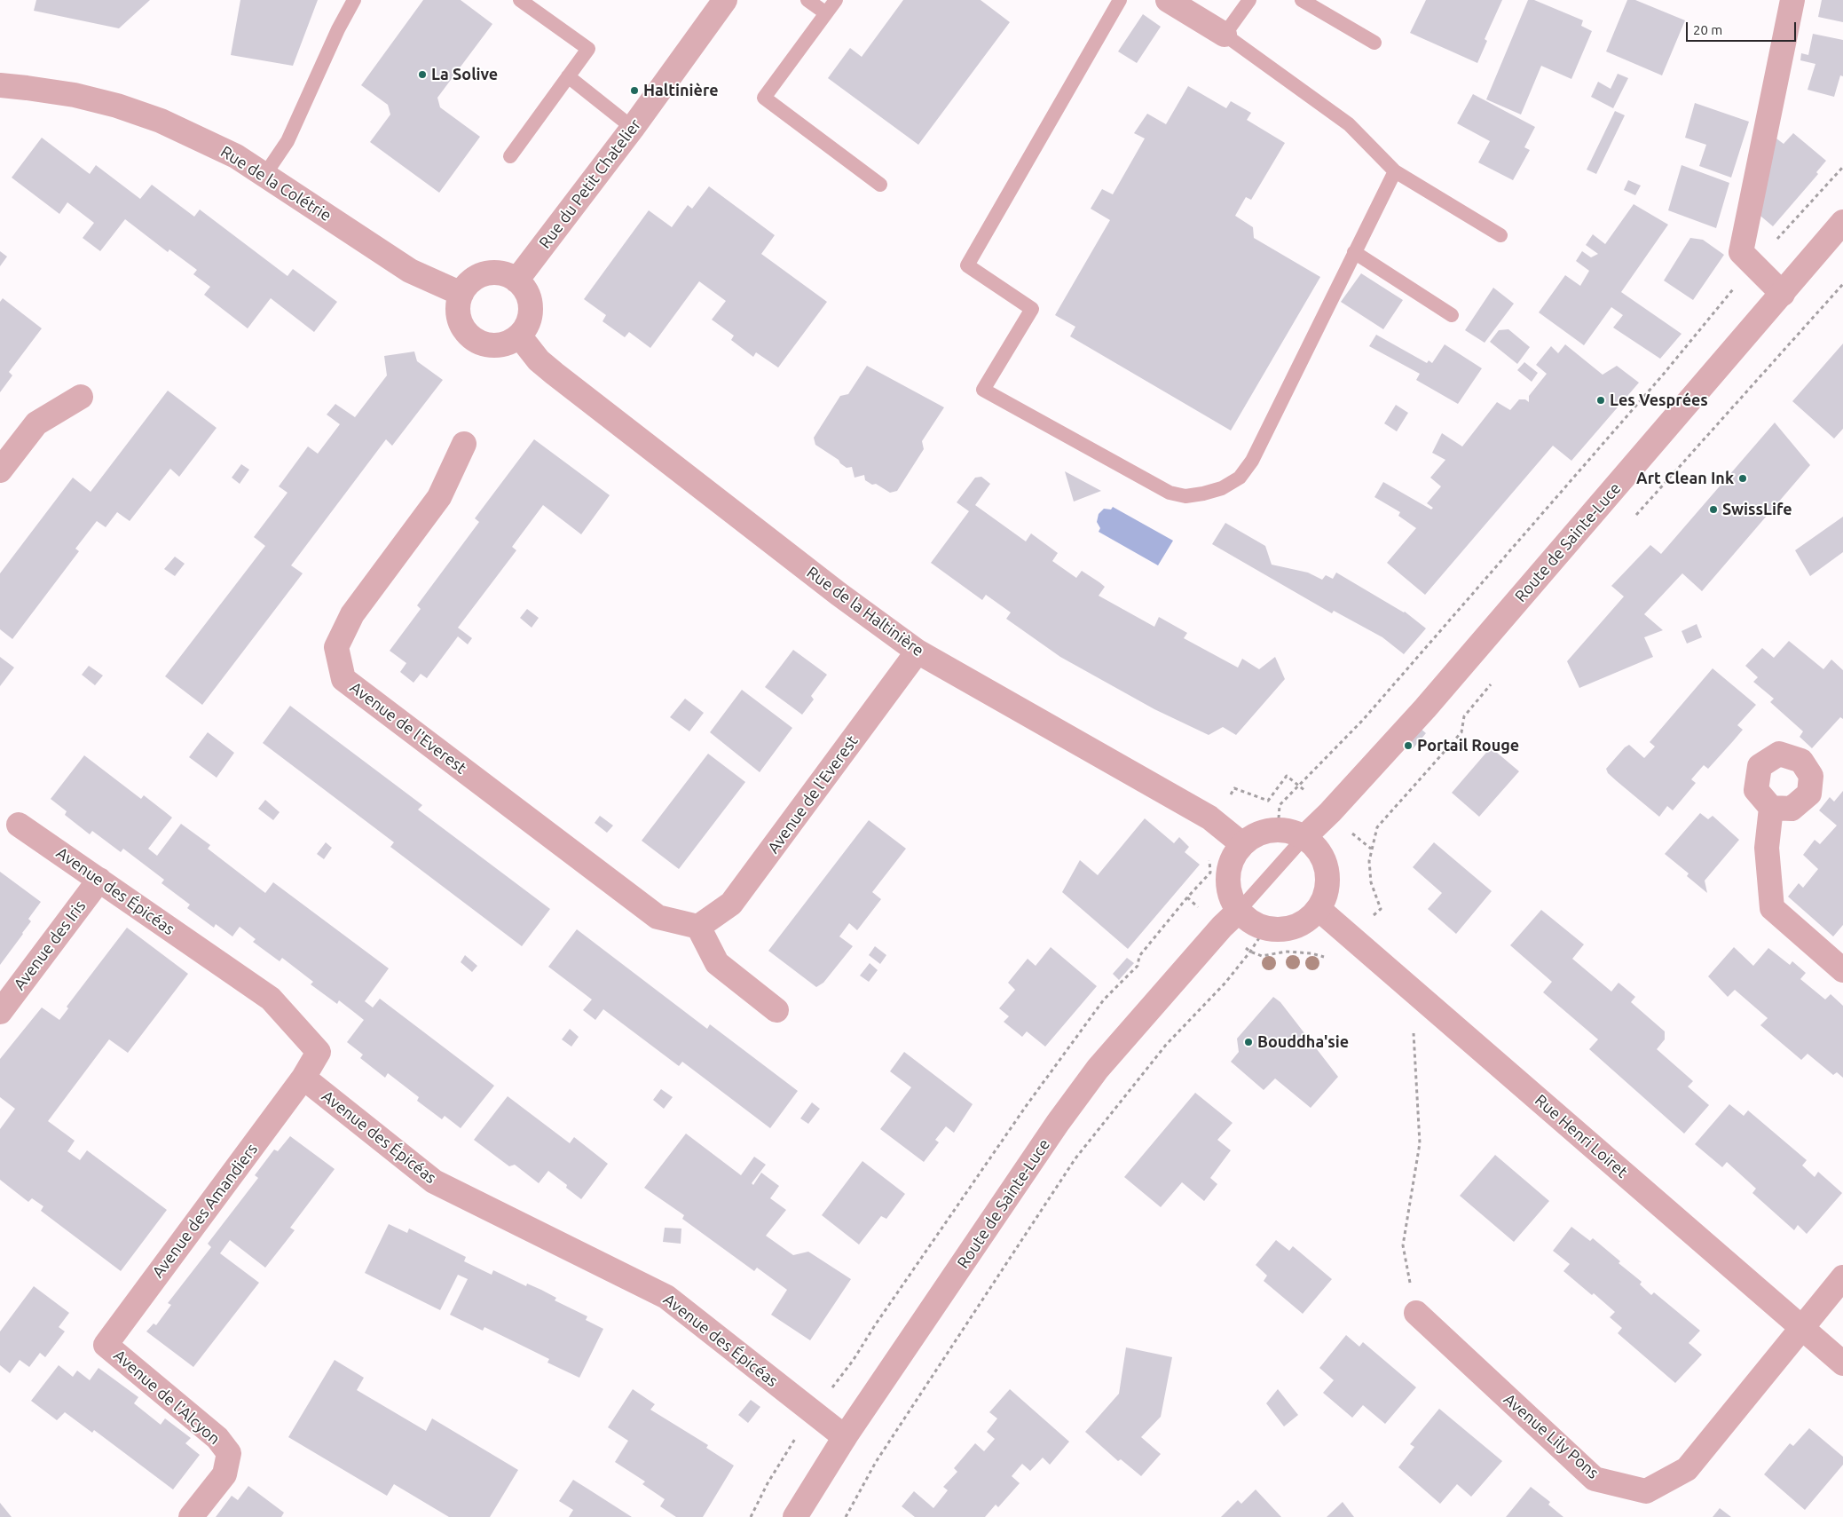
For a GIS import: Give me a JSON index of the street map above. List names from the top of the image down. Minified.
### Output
{"streets":{"street":["Rue de la Colétrie","Rue du Petit Chatelier","Route de Sainte-Luce","Rue de la Haltinière","Avenue de l'Everest","Avenue des Épicéas","Avenue des Iris","Rue Henri Loiret","Avenue des Amandiers","Avenue de l'Alcyon","Avenue Lily Pons"]},"crossings":[["Rue de la Colétrie","Rue du Petit Chatelier"],["Rue de la Colétrie","Rue de la Haltinière"],["Rue du Petit Chatelier","Rue de la Haltinière"],["Route de Sainte-Luce","Avenue des Épicéas"],["Rue de la Haltinière","Avenue de l'Everest"],["Avenue des Épicéas","Avenue des Iris"],["Avenue des Épicéas","Avenue des Amandiers"],["Rue Henri Loiret","Avenue Lily Pons"],["Avenue des Amandiers","Avenue de l'Alcyon"]],"places":["La Solive","Haltinière","Les Vesprées","Art Clean Ink","SwissLife","Portail Rouge","Bouddha'sie"],"scale_bar":"20 m"}
